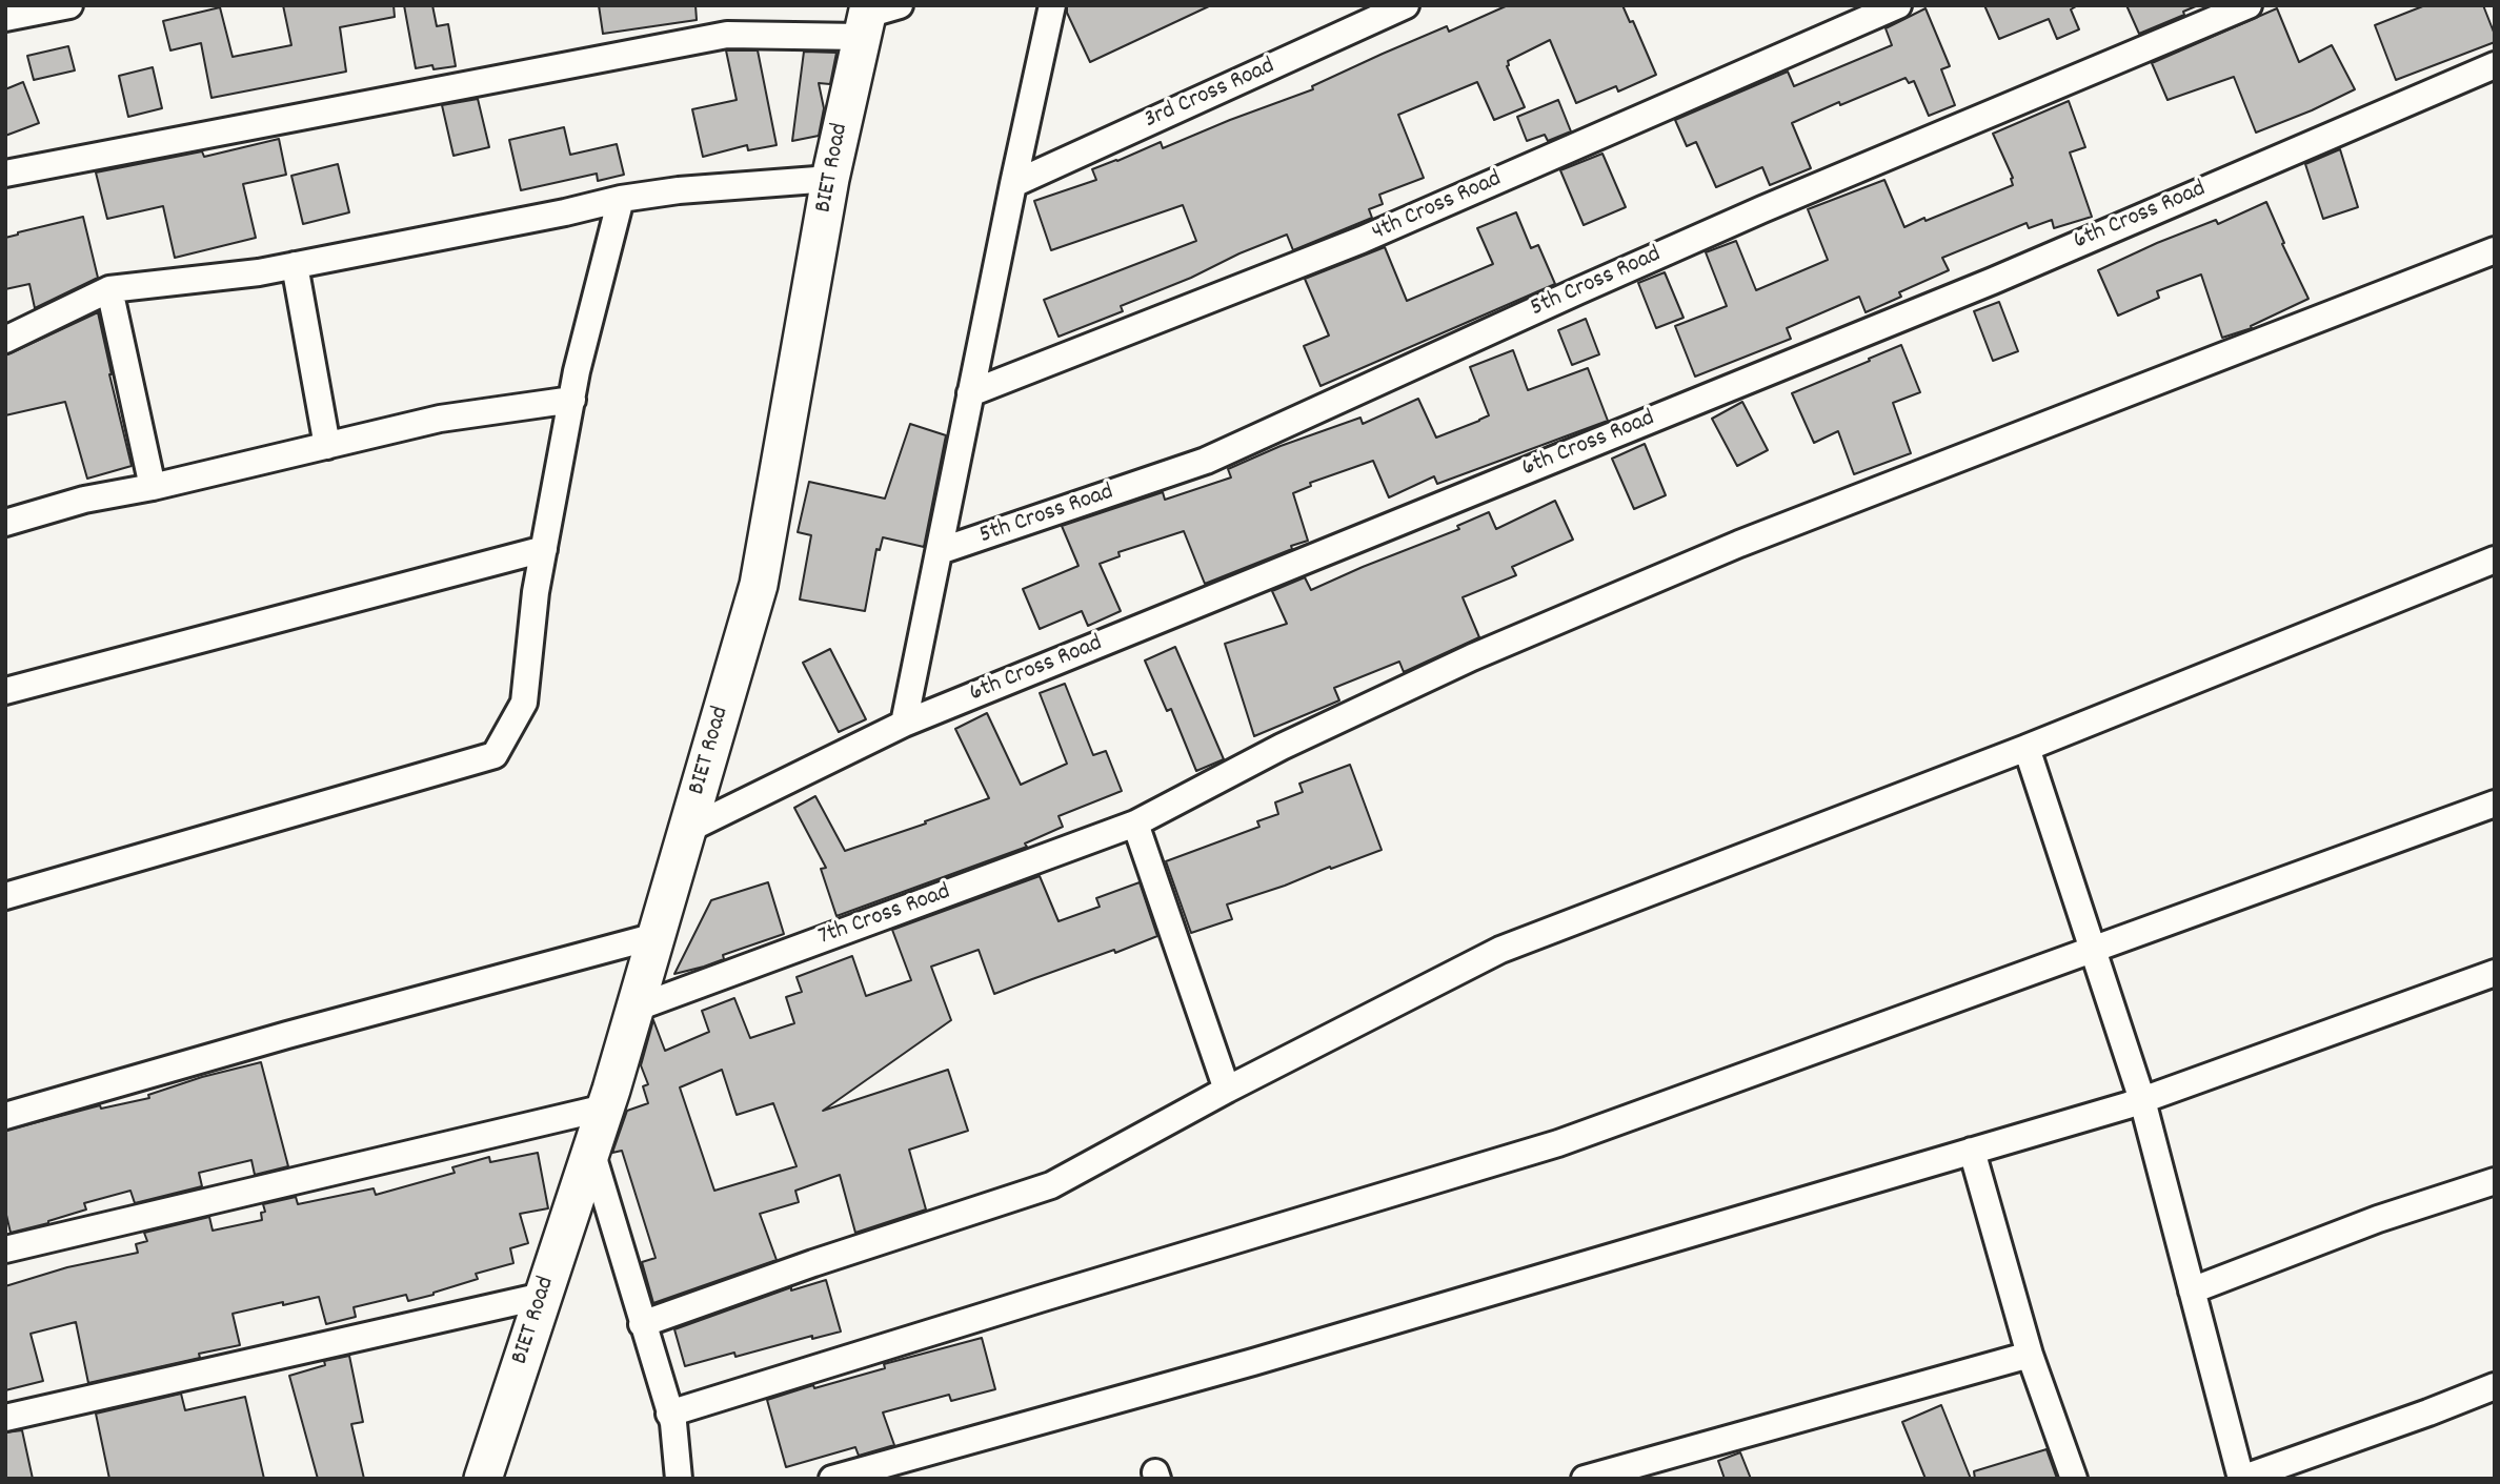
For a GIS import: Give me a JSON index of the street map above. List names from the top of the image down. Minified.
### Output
{"streets":{"street":["3rd Cross Road","BIET Road","4th Cross Road","6th Cross Road","5th Cross Road","7th Cross Road"]},"crossings":[["BIET Road","6th Cross Road"],["BIET Road","7th Cross Road"]]}
